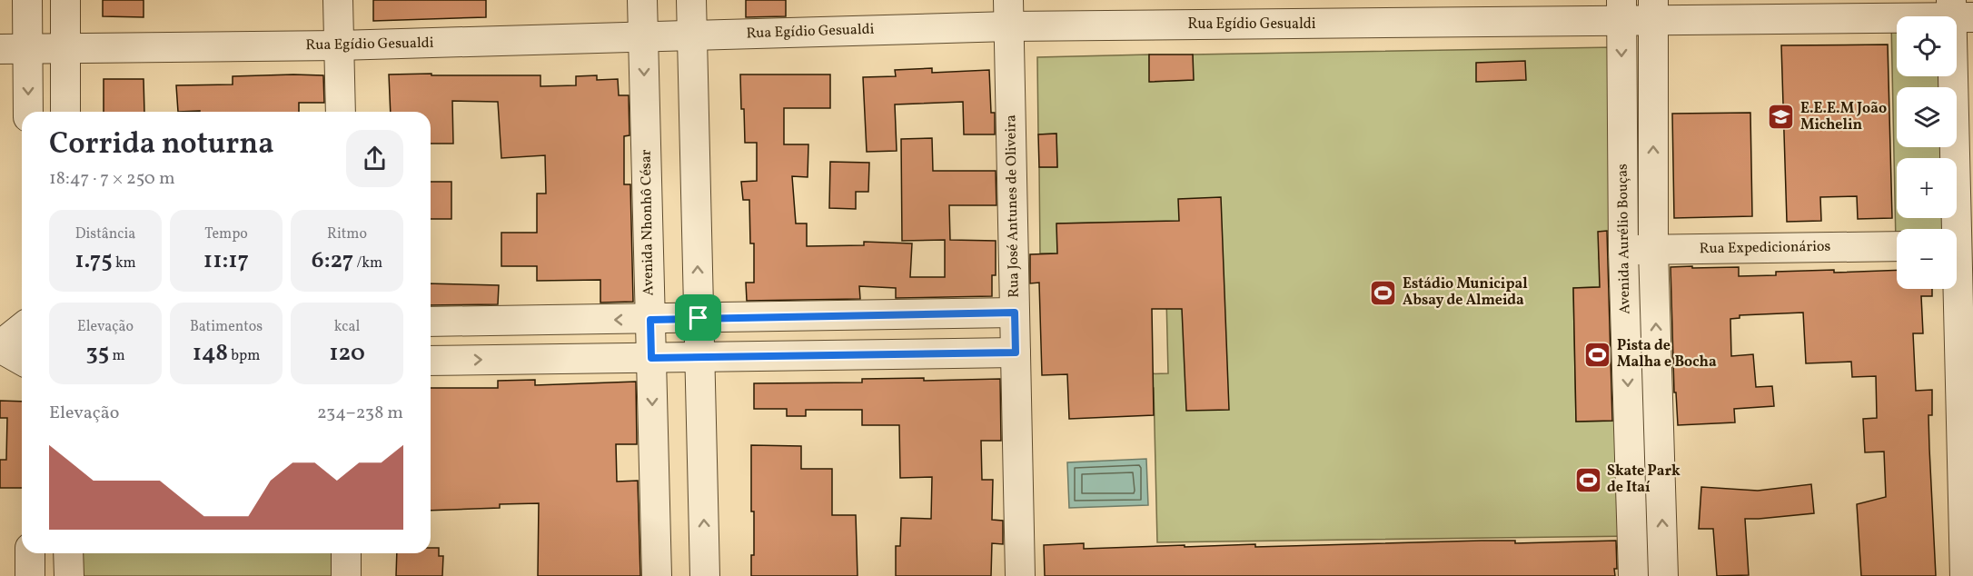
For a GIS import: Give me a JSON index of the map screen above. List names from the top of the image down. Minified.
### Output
{"streets":{"street":["Rua Egídio Gesualdi","Rua José Antunes de Oliveira","Avenida Nhonhô César","Avenida Aurélio Bouças","Rua Expedicionários"]},"crossings":[["Rua Egídio Gesualdi","Rua José Antunes de Oliveira"],["Rua Egídio Gesualdi","Avenida Nhonhô César"],["Rua Egídio Gesualdi","Avenida Aurélio Bouças"],["Avenida Aurélio Bouças","Rua Expedicionários"]],"places":{"school or university":["E.E.E.M João Michelin"],"sports":["Estádio Municipal Absay de Almeida","Pista de Malha e Bocha","Skate Park de Itaí"]},"page":{"map_buttons":["+","−"],"heading":["Corrida noturna","18:47 · 7 × 250 m"],"stats":[["Distância","1.75 km"],["Tempo","11:17"],["Ritmo","6:27 /km"],["Elevação","35 m"],["Batimentos","148 bpm"],["kcal","120"]],"chart":["Elevação","234–238 m"]}}
